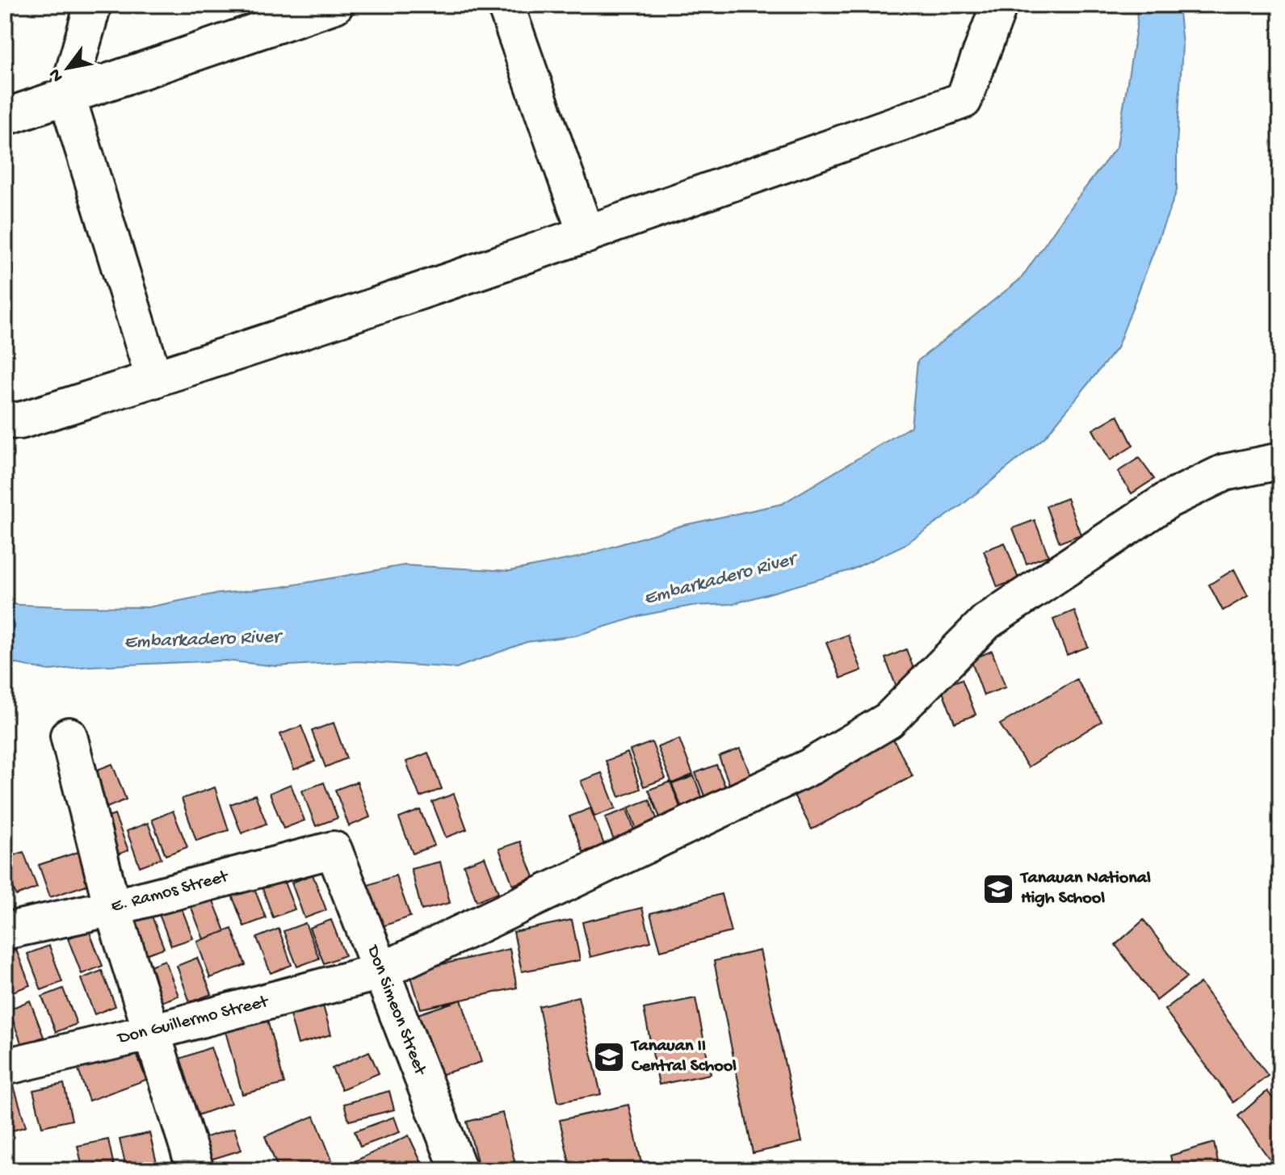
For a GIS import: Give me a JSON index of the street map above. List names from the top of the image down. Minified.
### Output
{"streets":{"street":["E. Ramos Street","Don Simeon Street","Don Guillermo Street"]},"crossings":[["E. Ramos Street","Don Simeon Street"],["Don Simeon Street","Don Guillermo Street"]],"water":["Embarkadero River"],"places":{"school or university":["Tanauan National High School","Tanauan II Central School"]},"north":"bottom left"}
